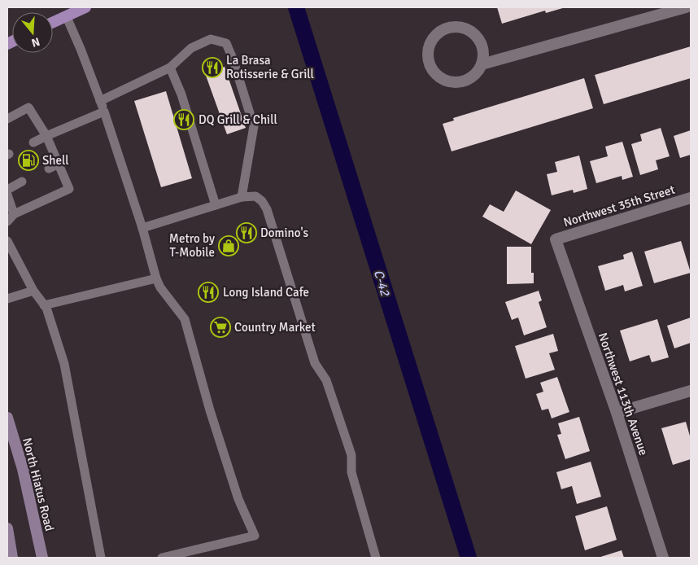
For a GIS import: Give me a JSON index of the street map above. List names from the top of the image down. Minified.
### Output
{"streets":{"main road":["North Hiatus Road"],"street":["Northwest 35th Street","Northwest 113th Avenue"]},"crossings":[["Northwest 35th Street","Northwest 113th Avenue"]],"water":["C-42"],"places":{"restaurant":["La Brasa Rotisserie & Grill","DQ Grill & Chill","Domino's","Long Island Cafe"],"fuel station":["Shell"],"shop":["Metro by T-Mobile"],"supermarket":["Country Market"]},"north":"bottom"}
